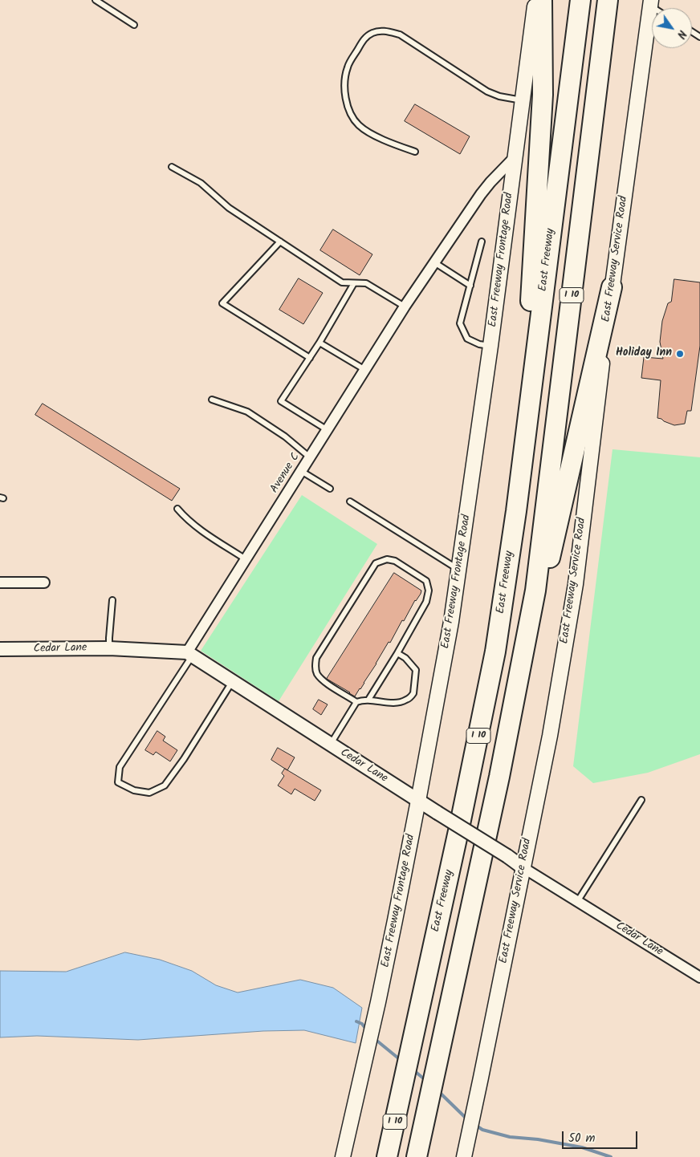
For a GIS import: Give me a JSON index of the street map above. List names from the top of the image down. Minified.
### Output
{"streets":{"highway":["East Freeway","I 10"],"main road":["East Freeway Service Road","East Freeway Frontage Road"],"street":["Avenue C","Cedar Lane"]},"crossings":[["East Freeway Service Road","Cedar Lane"],["East Freeway Frontage Road","Avenue C"],["East Freeway Frontage Road","Cedar Lane"],["Avenue C","Cedar Lane"]],"places":["Holiday Inn"],"scale_bar":"50 m","north":"bottom right"}
